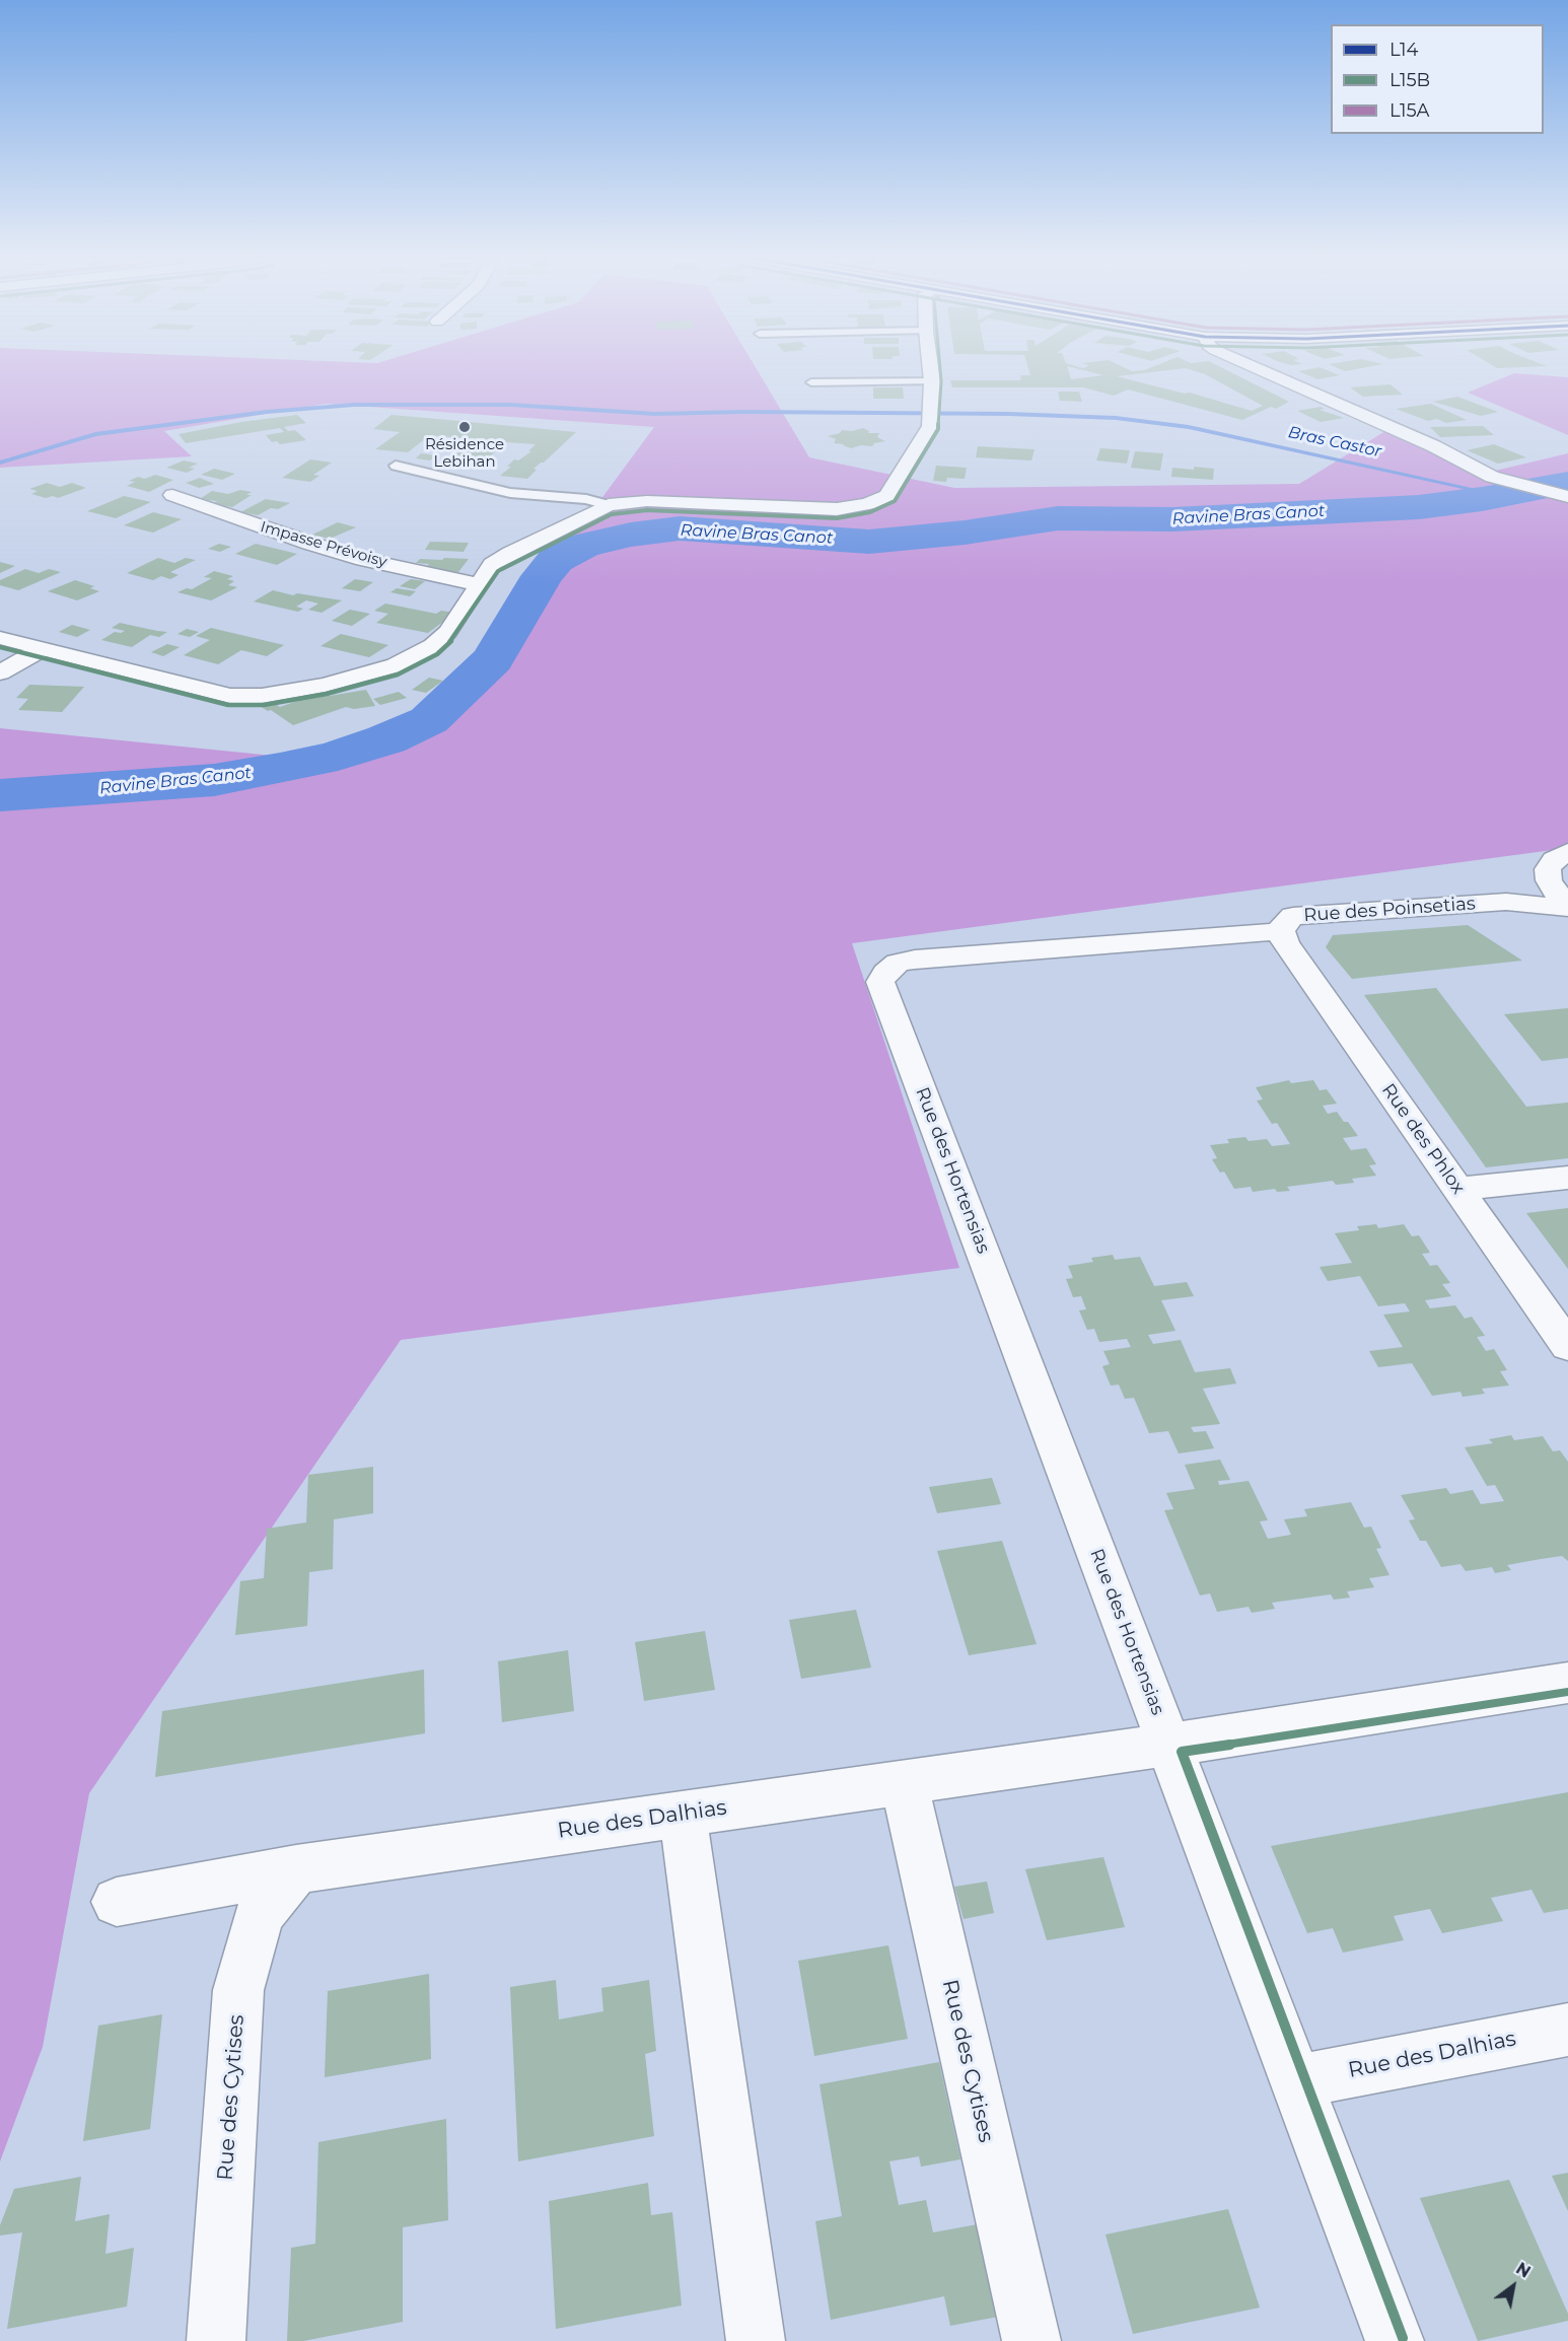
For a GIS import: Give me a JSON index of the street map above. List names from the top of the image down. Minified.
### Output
{"streets":{"street":["Impasse Prévoisy","Rue des Poinsetias","Rue des Phlox","Rue des Hortensias","Rue des Dalhias","Rue des Cytises"]},"crossings":[["Rue des Poinsetias","Rue des Phlox"],["Rue des Poinsetias","Rue des Hortensias"],["Rue des Phlox","Rue des Hortensias"],["Rue des Hortensias","Rue des Dalhias"],["Rue des Dalhias","Rue des Cytises"]],"water":["Bras Castor","Ravine Bras Canot"],"places":["Résidence Lebihan"],"lines":["transit line L15B"],"legend":["L14","L15B","L15A"],"north":"top right"}
